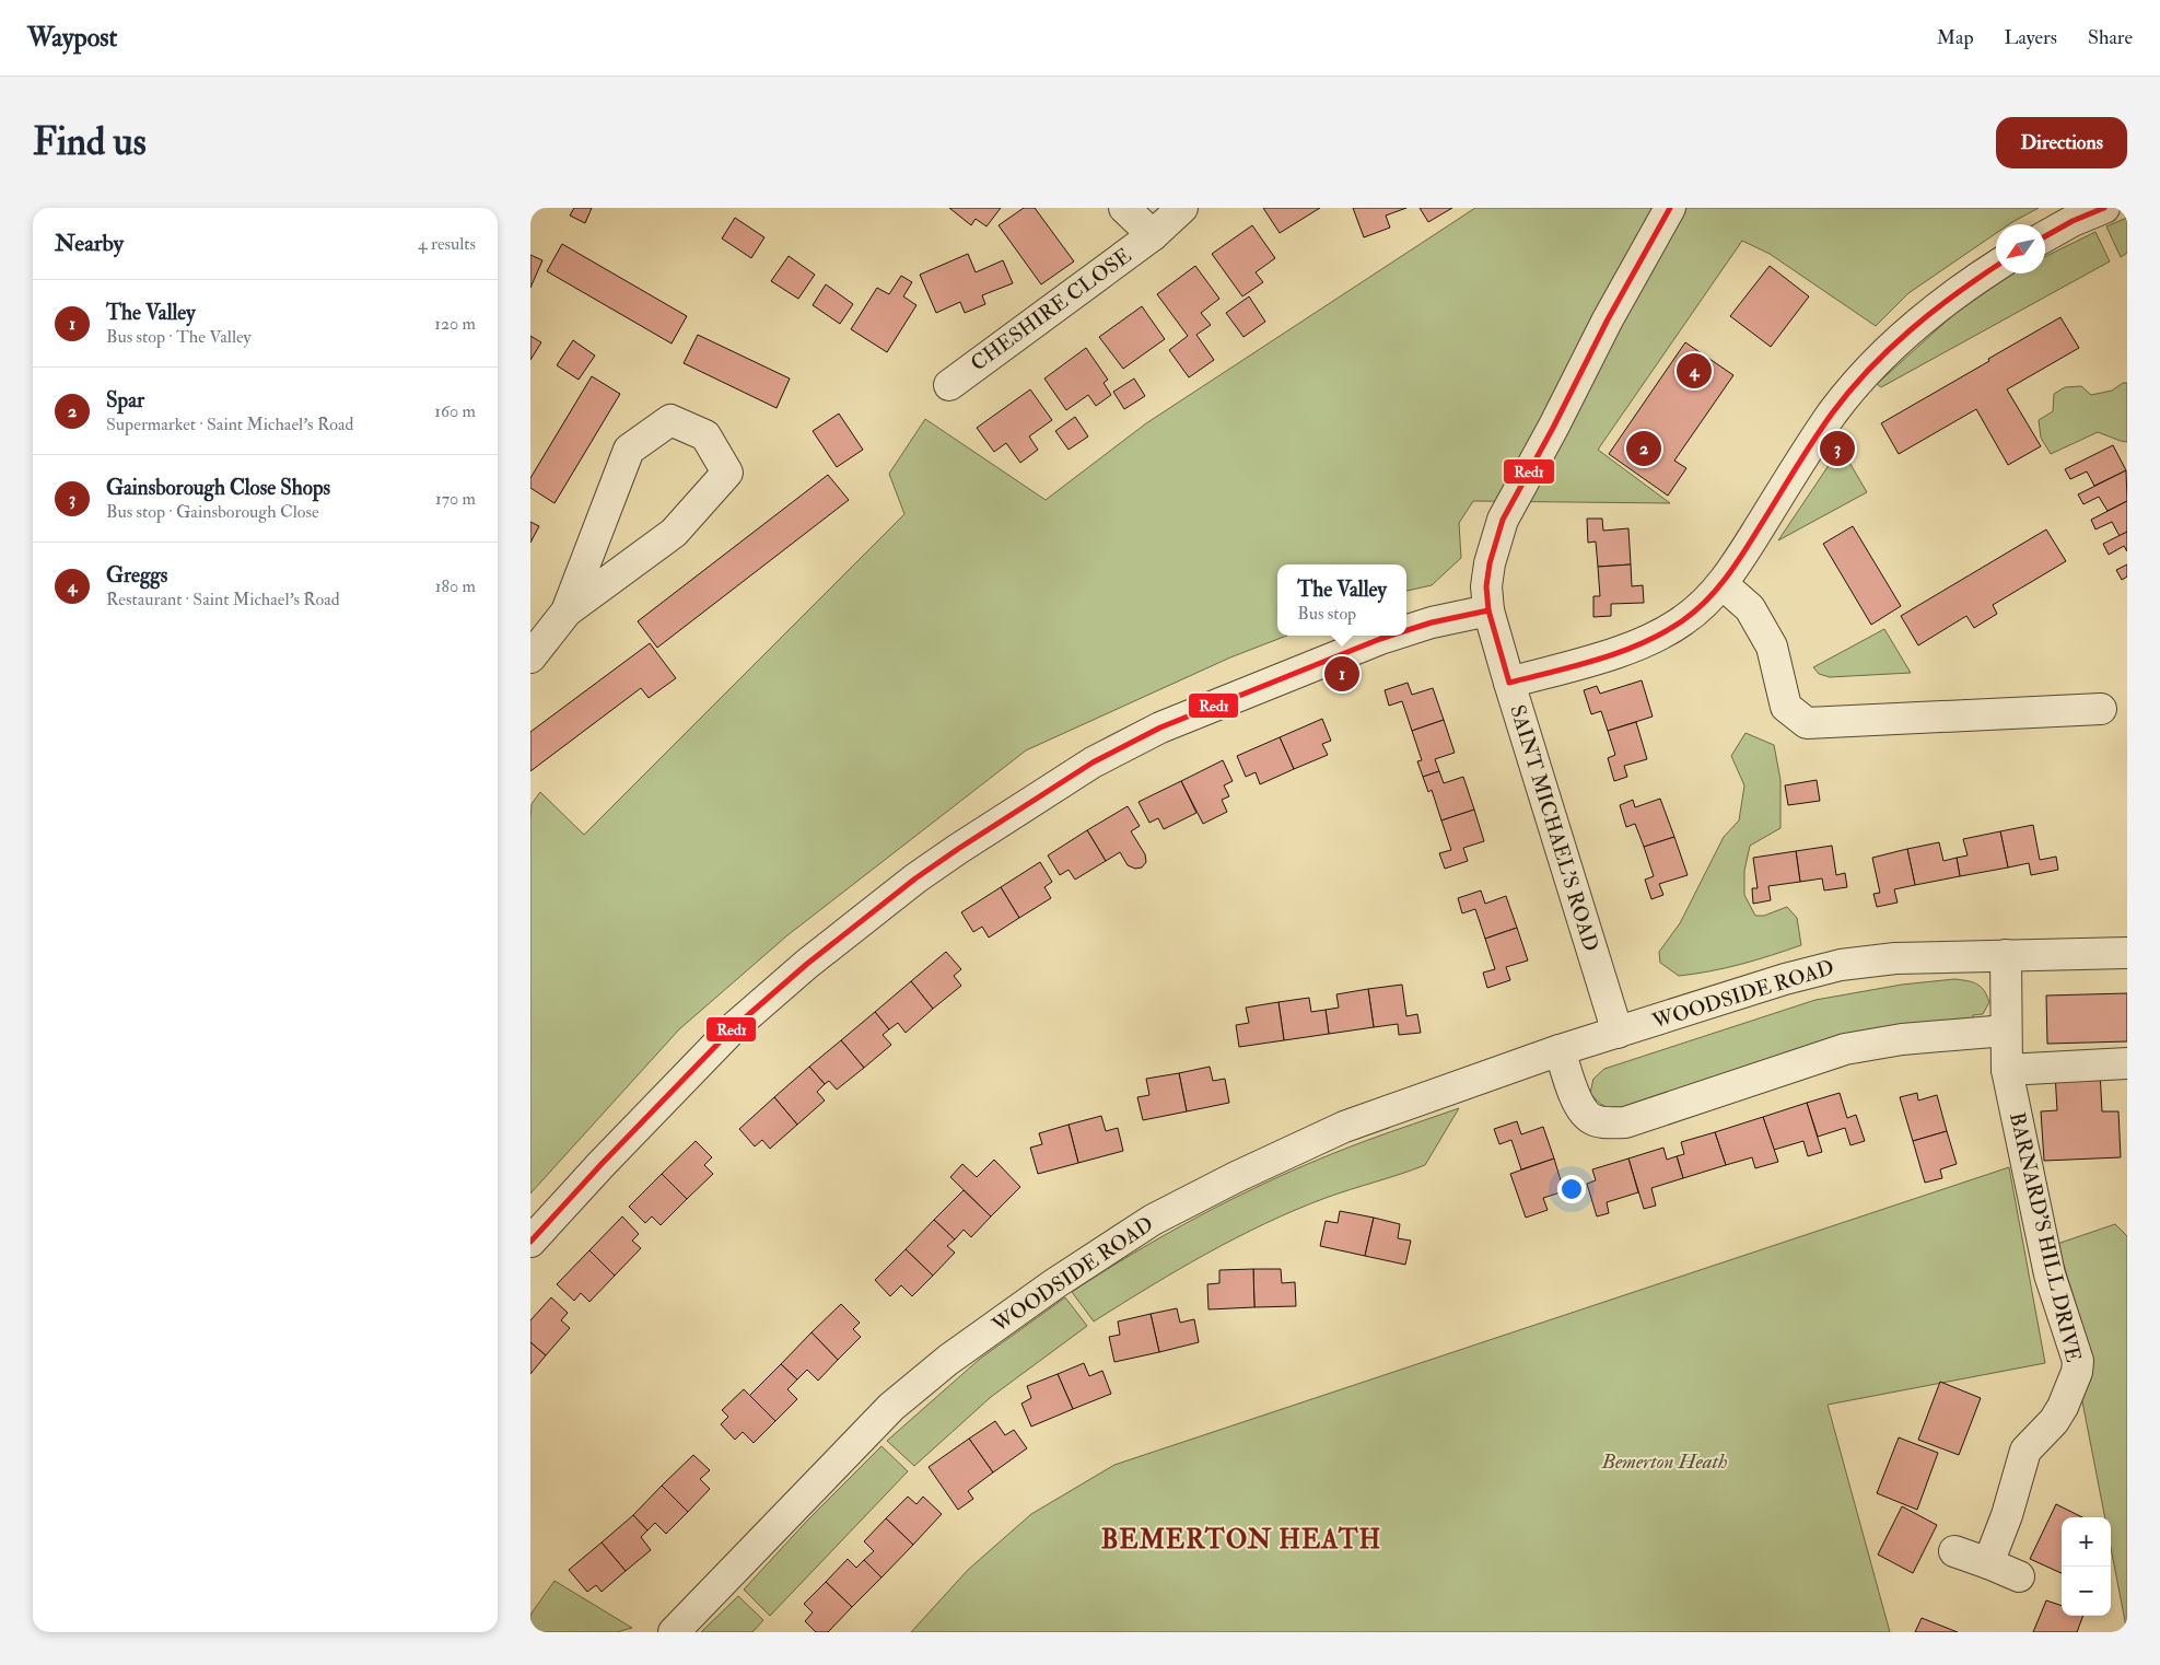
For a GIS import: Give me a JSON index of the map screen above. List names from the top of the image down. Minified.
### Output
{"streets":{"street":["CHESHIRE CLOSE","SAINT MICHAEL'S ROAD","WOODSIDE ROAD","BARNARD'S HILL DRIVE"]},"crossings":[["SAINT MICHAEL'S ROAD","WOODSIDE ROAD"],["WOODSIDE ROAD","BARNARD'S HILL DRIVE"]],"districts":["BEMERTON HEATH"],"parks":["Bemerton Heath"],"lines":["transit line Red1"],"north":"bottom left","page":{"header":"Waypost","nav":["Map","Layers","Share"],"buttons":"Directions","title":"Find us","heading":["Nearby","4 results"],"list":[{"mark":"1","name":"The Valley","note":"Bus stop · The Valley","value":"120 m"},{"mark":"2","name":"Spar","note":"Supermarket · Saint Michael's Road","value":"160 m"},{"mark":"3","name":"Gainsborough Close Shops","note":"Bus stop · Gainsborough Close","value":"170 m"},{"mark":"4","name":"Greggs","note":"Restaurant · Saint Michael's Road","value":"180 m"}],"pins":["4","2","3","1"],"popup":["The Valley","Bus stop"],"map_buttons":["+","−"]}}
